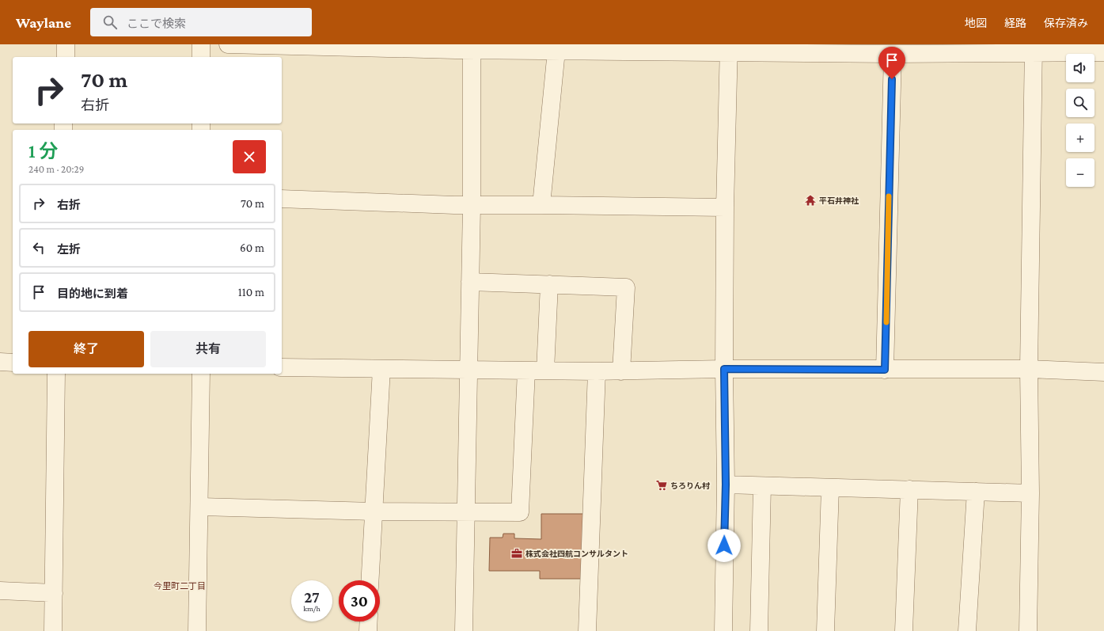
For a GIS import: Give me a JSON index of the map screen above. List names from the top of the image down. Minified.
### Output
{"districts":["今里町二丁目"],"places":{"temple":["平石井神社"],"supermarket":["ちろりん村"],"office":["株式会社四航コンサルタント"]},"page":{"header":"Waylane","search":"ここで検索","nav":["地図","経路","保存済み"],"map_buttons":["+","−"],"turn":["70 m","右折"],"heading":["1 分","240 m · 20:29"],"list":[{"name":"右折","value":"70 m"},{"name":"左折","value":"60 m"},{"name":"目的地に到着","value":"110 m"}],"buttons":["終了","共有"],"speed":"27 km/h","limit":"30"}}
